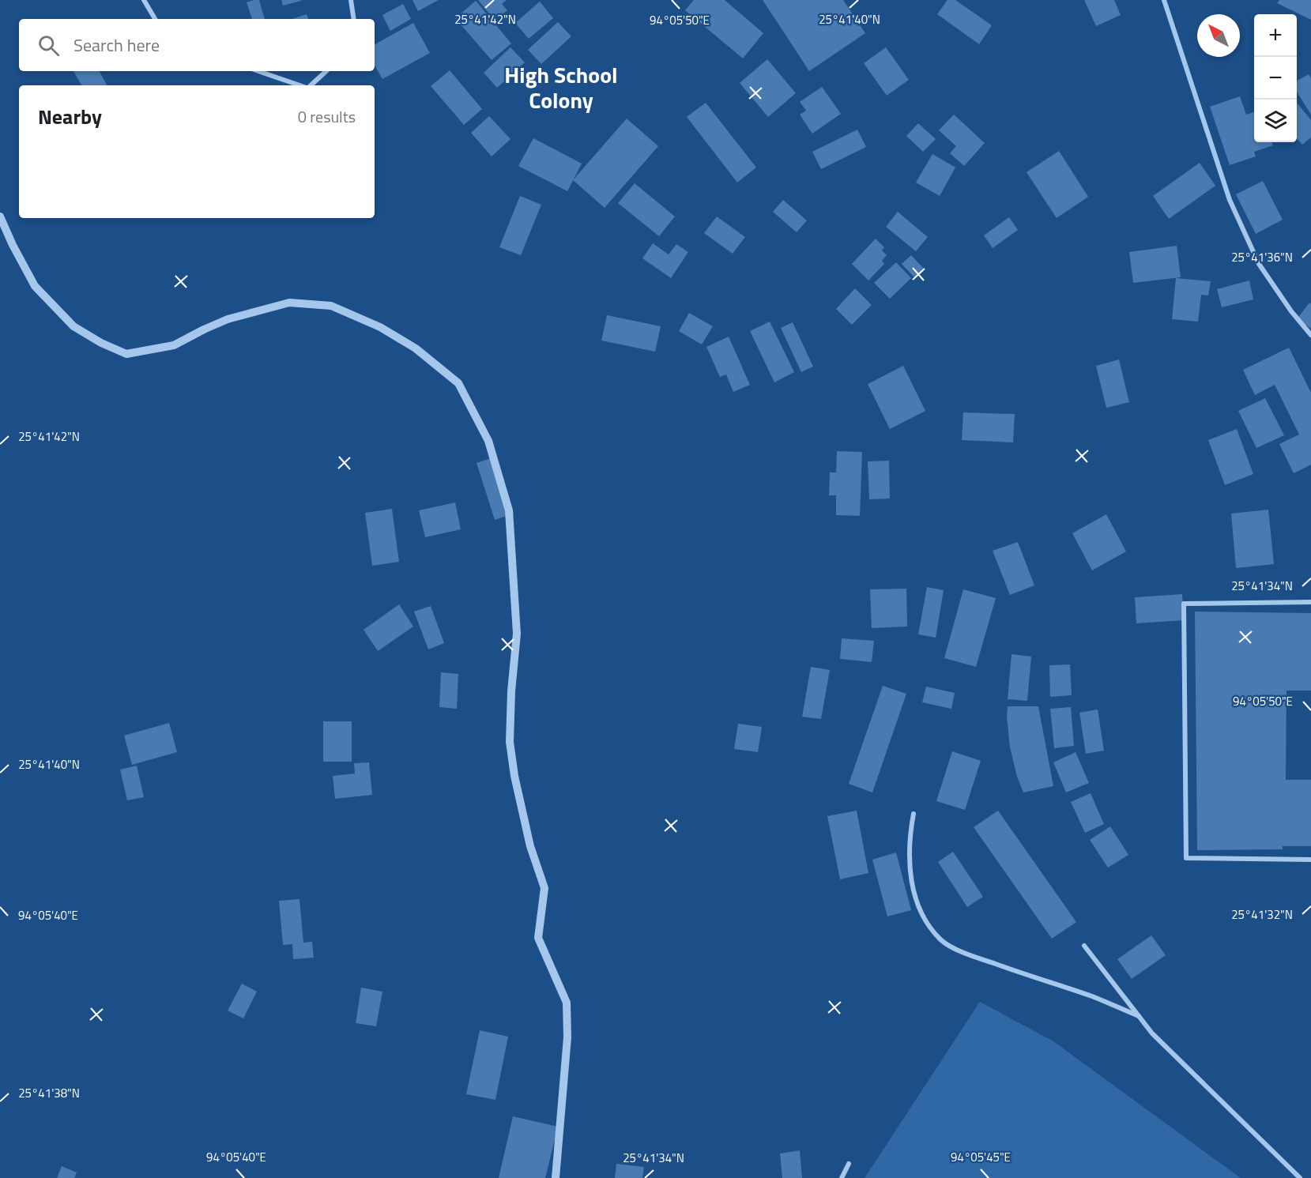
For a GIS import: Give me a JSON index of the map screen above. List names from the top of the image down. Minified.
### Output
{"districts":["High School Colony"],"north":"top left","page":{"map_buttons":["+","−"],"search":"Search here","heading":["Nearby","0 results"]},"coordinates":["25°41'42\"N","25°41'40\"N","94°05'50\"E","25°41'36\"N","25°41'34\"N","25°41'32\"N","94°05'40\"E","25°41'38\"N","94°05'45\"E"]}
